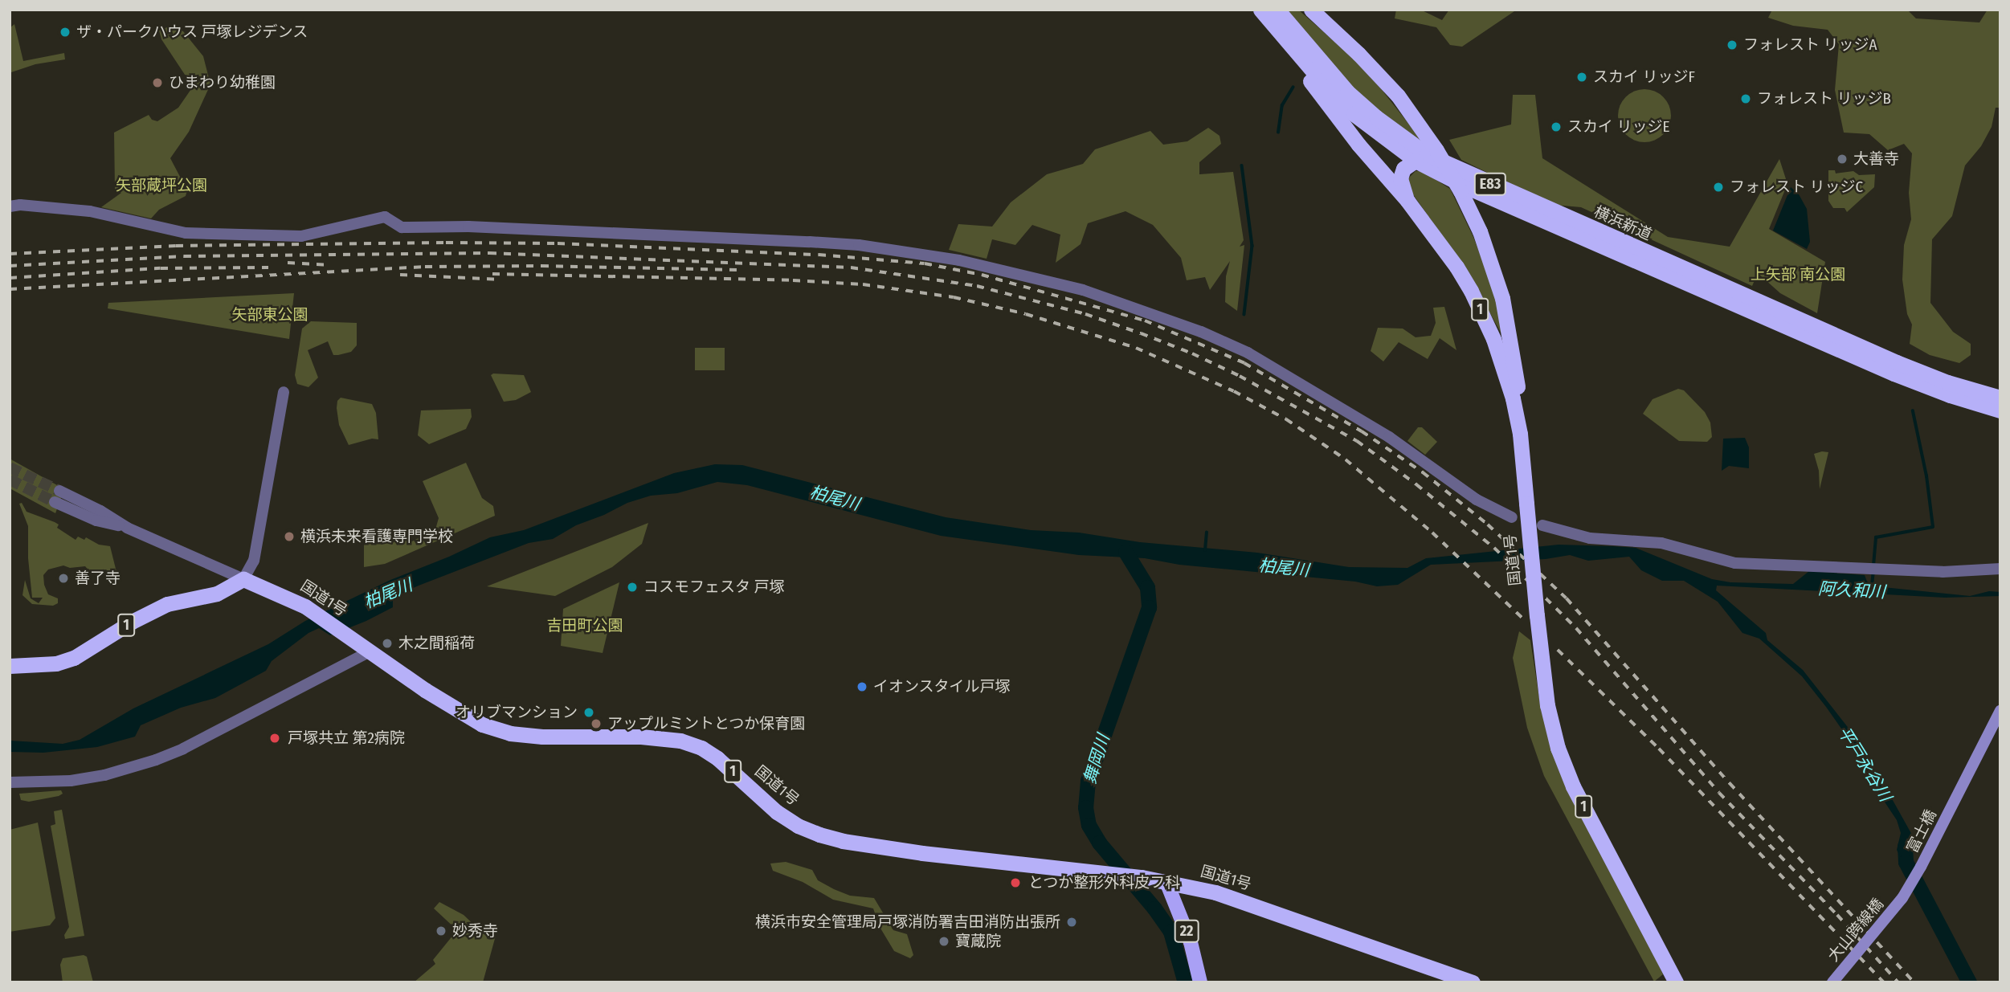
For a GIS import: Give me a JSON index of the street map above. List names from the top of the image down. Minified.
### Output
{"streets":{"highway":["E83","横浜新道","1","国道1号"],"main road":["富士橋","大山跨線橋","22"]},"crossings":[["横浜新道","1"],["1","国道1号"],["国道1号","22"],["富士橋","大山跨線橋"]],"water":["柏尾川","阿久和川","舞岡川","平戸永谷川"],"parks":["矢部蔵坪公園","上矢部 南公園","矢部東公園","吉田町公園"],"places":["ザ・パークハウス 戸塚レジデンス","フォレスト リッジA","スカイ リッジF","ひまわり幼稚園","フォレスト リッジB","スカイ リッジE","大善寺","フォレスト リッジC","横浜未来看護専門学校","善了寺","コスモフェスタ 戸塚","木之間稲荷","イオンスタイル戸塚","オリブマンション","アップルミントとつか保育園","戸塚共立 第2病院","とつか整形外科皮フ科","横浜市安全管理局戸塚消防署吉田消防出張所","妙秀寺","寶蔵院"]}
